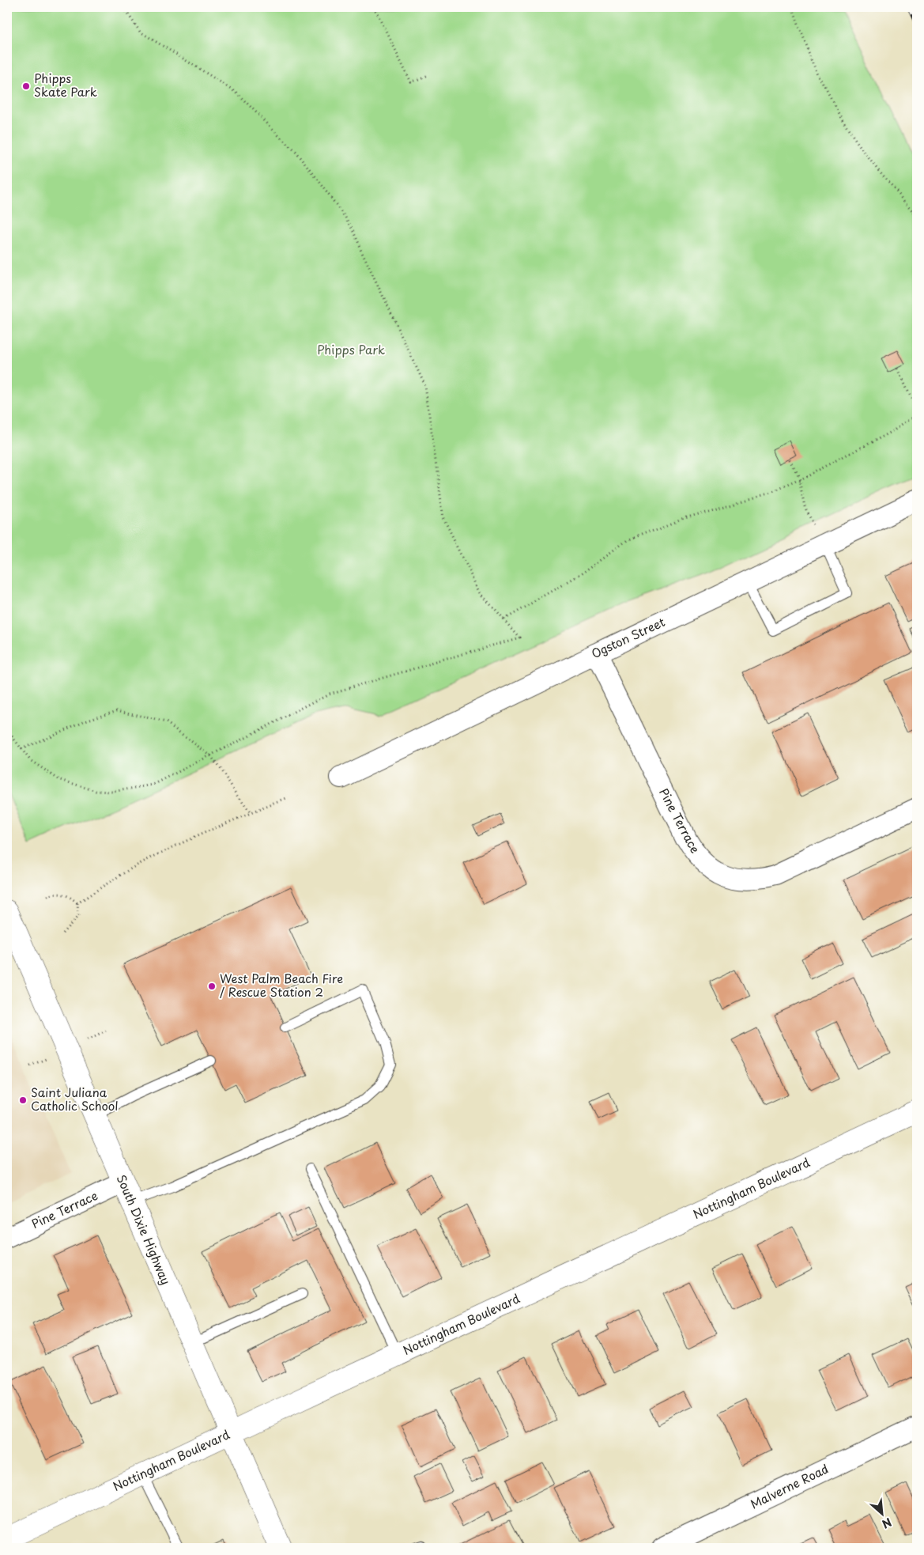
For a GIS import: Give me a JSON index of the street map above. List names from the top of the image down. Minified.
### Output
{"streets":{"street":["Ogston Street","Pine Terrace","Nottingham Boulevard","South Dixie Highway","Malverne Road"]},"crossings":[["Ogston Street","Pine Terrace"],["Pine Terrace","South Dixie Highway"],["Nottingham Boulevard","South Dixie Highway"]],"parks":["Phipps Park"],"places":["Phipps Skate Park","West Palm Beach Fire / Rescue Station 2","Saint Juliana Catholic School"],"north":"bottom right"}
